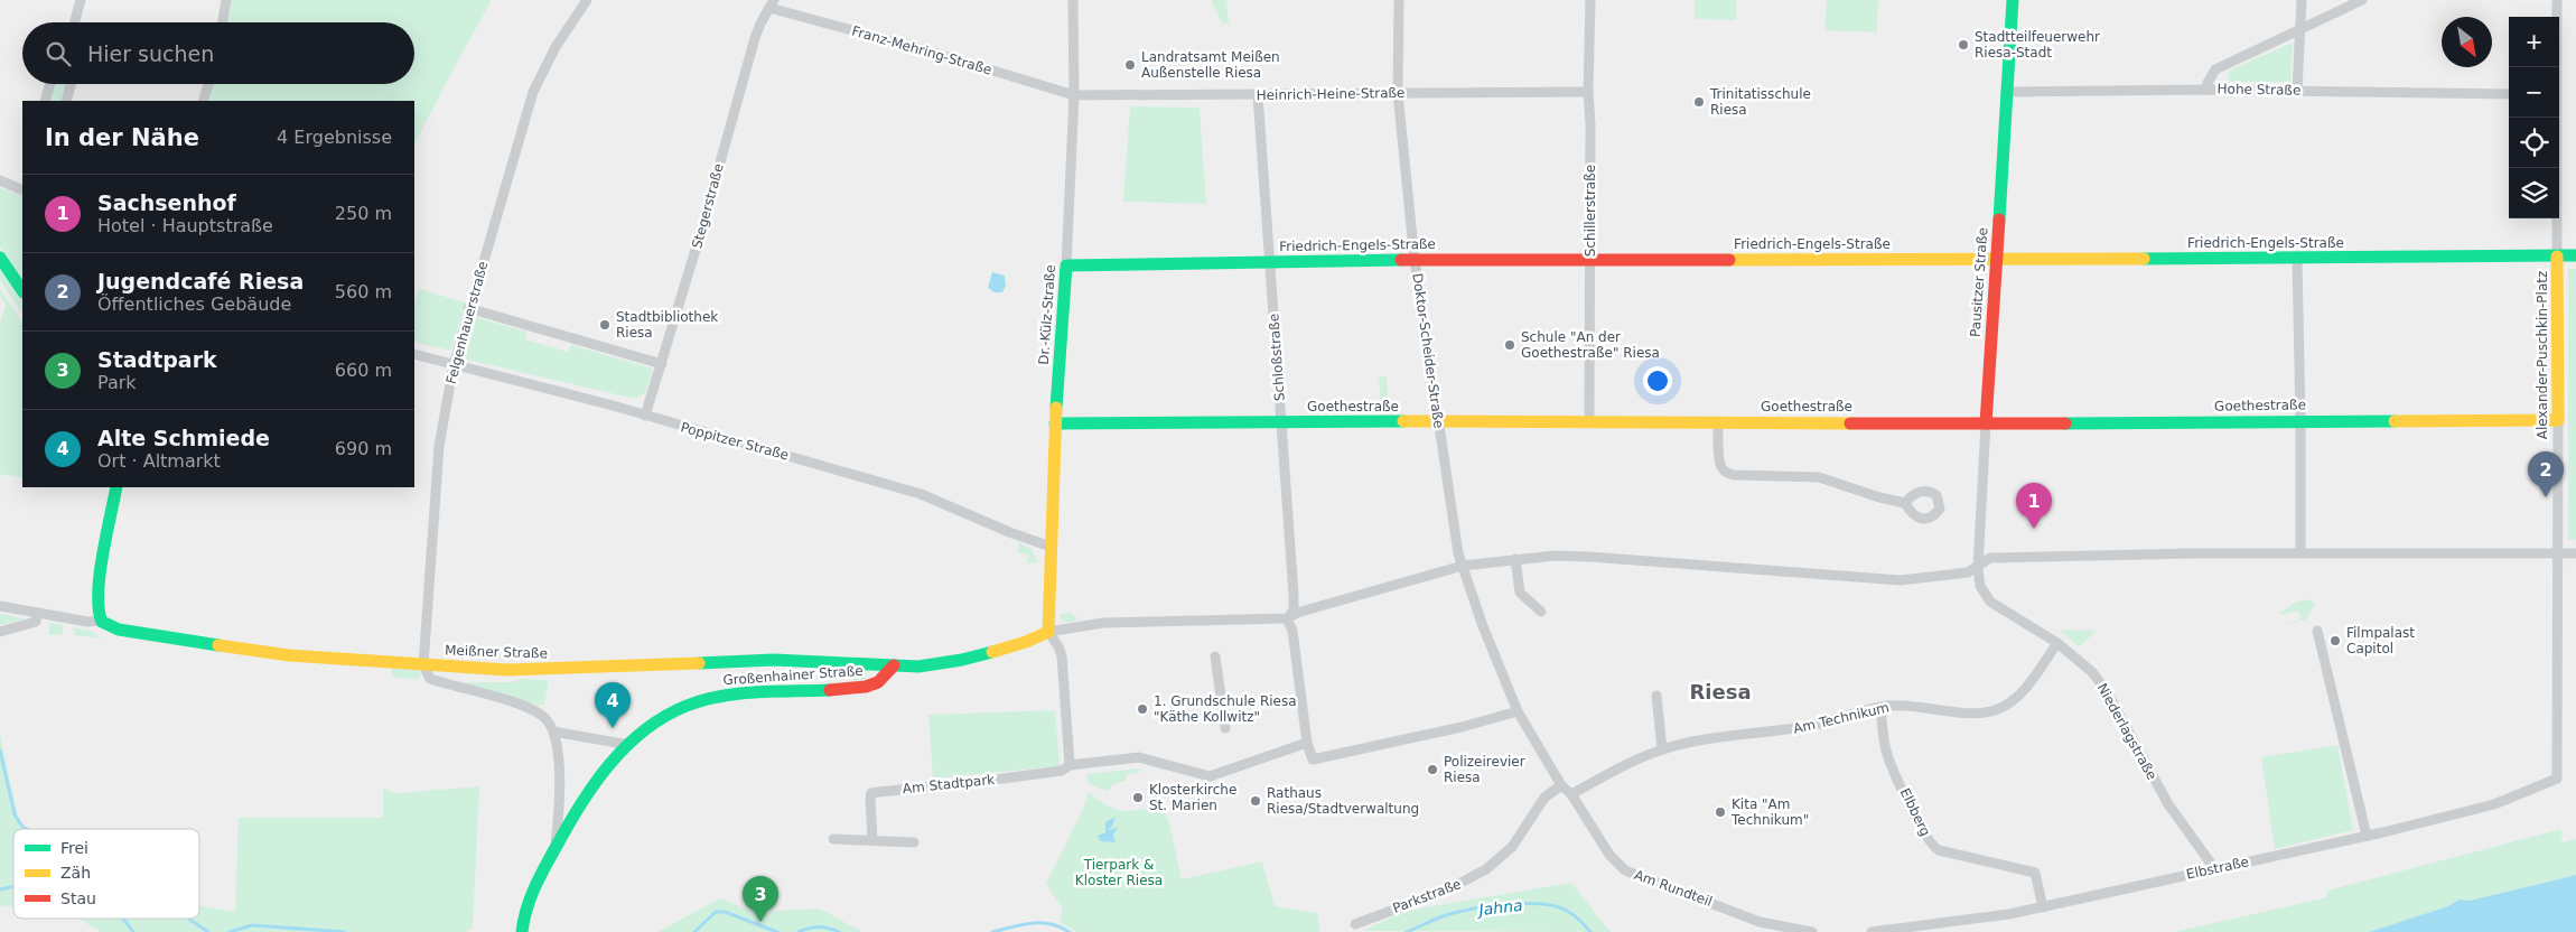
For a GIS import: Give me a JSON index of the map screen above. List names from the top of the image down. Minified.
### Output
{"streets":{"main road":["Friedrich-Engels-Straße","Pausitzer Straße","Dr.-Külz-Straße","Alexander-Puschkin-Platz","Goethestraße","Meißner Straße","Großenhainer Straße"],"street":["Franz-Mehring-Straße","Hohe Straße","Heinrich-Heine-Straße","Stegerstraße","Schillerstraße","Felgenhauerstraße","Doktor-Scheider-Straße","Schloßstraße","Poppitzer Straße","Am Technikum","Niederlagstraße","Am Stadtpark","Elbberg","Elbstraße","Am Rundteil","Parkstraße"]},"crossings":[["Franz-Mehring-Straße","Heinrich-Heine-Straße"],["Franz-Mehring-Straße","Stegerstraße"],["Franz-Mehring-Straße","Dr.-Külz-Straße"],["Hohe Straße","Pausitzer Straße"],["Heinrich-Heine-Straße","Schillerstraße"],["Heinrich-Heine-Straße","Dr.-Külz-Straße"],["Heinrich-Heine-Straße","Doktor-Scheider-Straße"],["Heinrich-Heine-Straße","Schloßstraße"],["Stegerstraße","Poppitzer Straße"],["Schillerstraße","Friedrich-Engels-Straße"],["Schillerstraße","Goethestraße"],["Friedrich-Engels-Straße","Pausitzer Straße"],["Friedrich-Engels-Straße","Dr.-Külz-Straße"],["Friedrich-Engels-Straße","Doktor-Scheider-Straße"],["Friedrich-Engels-Straße","Alexander-Puschkin-Platz"],["Friedrich-Engels-Straße","Schloßstraße"],["Pausitzer Straße","Goethestraße"],["Pausitzer Straße","Niederlagstraße"],["Dr.-Külz-Straße","Goethestraße"],["Dr.-Külz-Straße","Poppitzer Straße"],["Felgenhauerstraße","Poppitzer Straße"],["Felgenhauerstraße","Meißner Straße"],["Doktor-Scheider-Straße","Goethestraße"],["Alexander-Puschkin-Platz","Goethestraße"],["Alexander-Puschkin-Platz","Elbstraße"],["Schloßstraße","Goethestraße"],["Meißner Straße","Großenhainer Straße"],["Am Technikum","Niederlagstraße"],["Am Technikum","Elbberg"],["Niederlagstraße","Elbstraße"],["Elbberg","Elbstraße"]],"districts":["Riesa"],"water":["Jahna"],"parks":["Tierpark & Kloster Riesa"],"places":["Stadtteilfeuerwehr Riesa-Stadt","Landratsamt Meißen Außenstelle Riesa","Trinitatisschule Riesa","Stadtbibliothek Riesa","Schule \"An der Goethestraße\" Riesa","Filmpalast Capitol","1. Grundschule Riesa \"Käthe Kollwitz\"","Polizeirevier Riesa","Klosterkirche St. Marien","Rathaus Riesa/Stadtverwaltung","Kita \"Am Technikum\""],"legend":["Frei","Zäh","Stau"],"north":"bottom right","page":{"map_buttons":["+","−"],"search":"Hier suchen","heading":["In der Nähe","4 Ergebnisse"],"list":[{"mark":"1","name":"Sachsenhof","note":"Hotel · Hauptstraße","value":"250 m"},{"mark":"2","name":"Jugendcafé Riesa","note":"Öffentliches Gebäude","value":"560 m"},{"mark":"3","name":"Stadtpark","note":"Park","value":"660 m"},{"mark":"4","name":"Alte Schmiede","note":"Ort · Altmarkt","value":"690 m"}],"pins":["2","1","4","3"]}}
